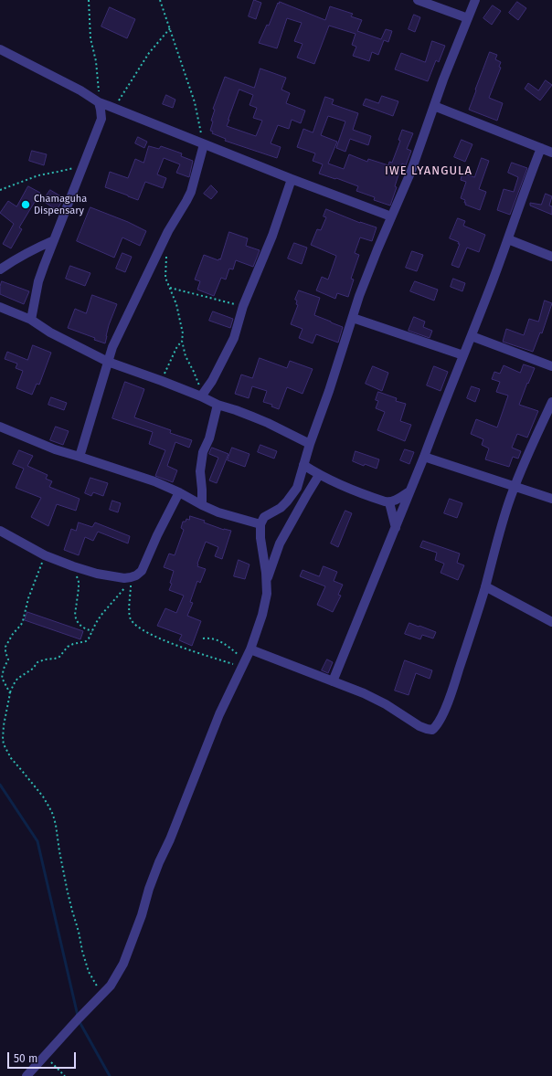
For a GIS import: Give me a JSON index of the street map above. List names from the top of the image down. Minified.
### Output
{"districts":["IWE LYANGULA"],"places":["Chamaguha Dispensary"],"scale_bar":"50 m"}
